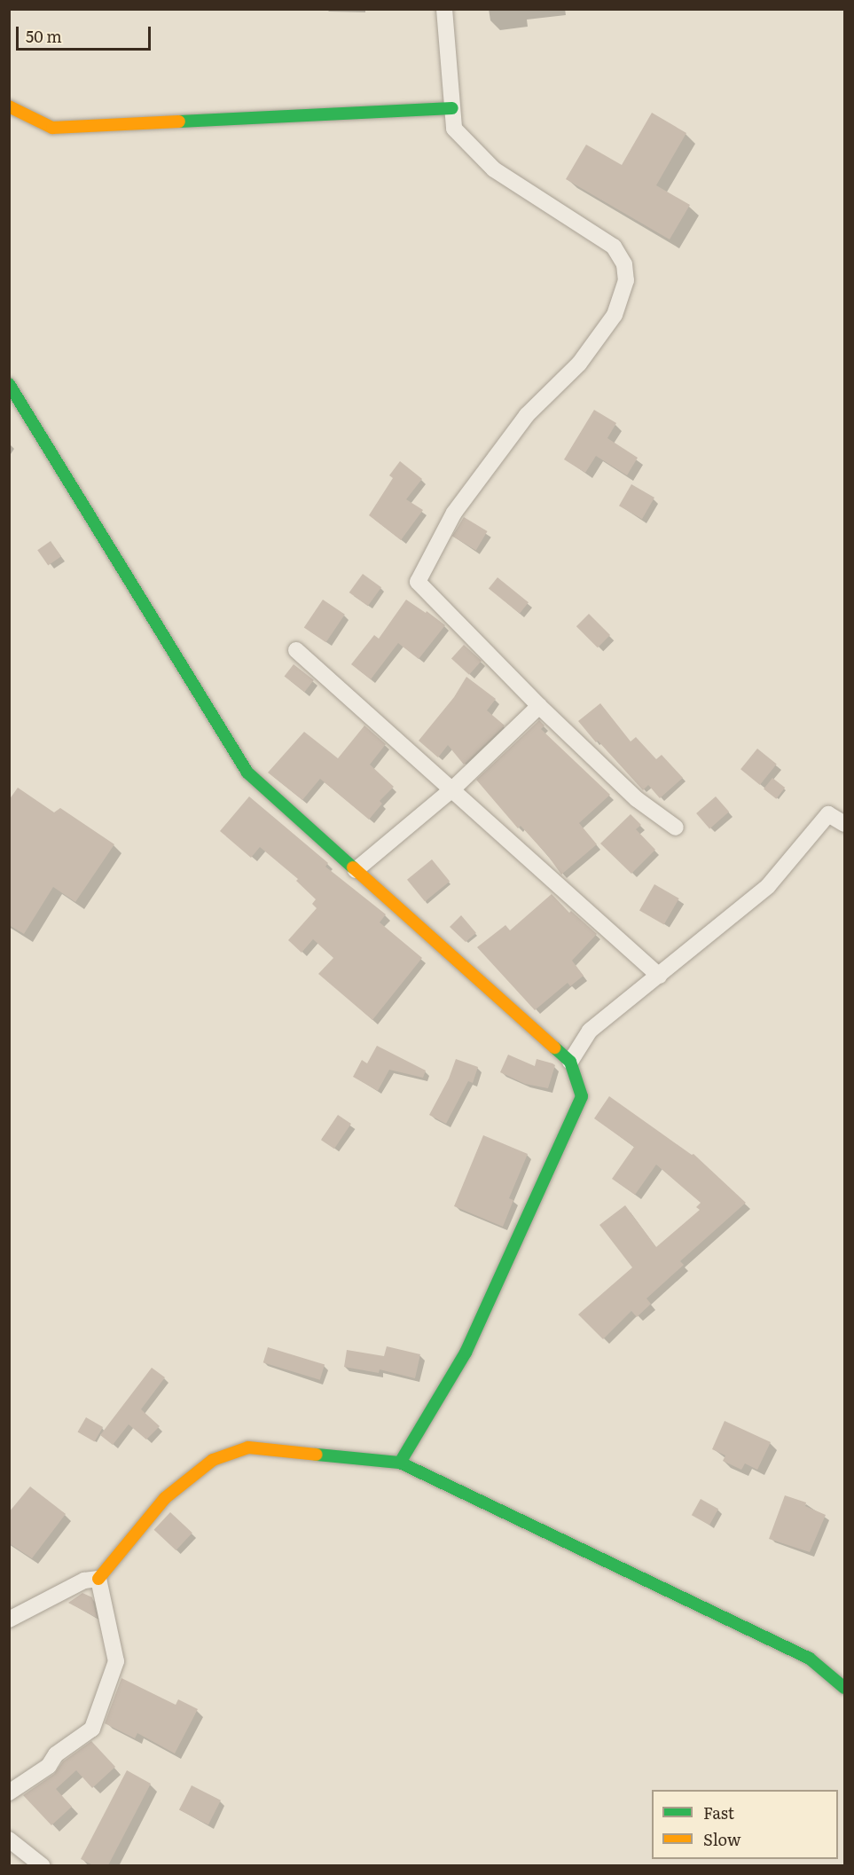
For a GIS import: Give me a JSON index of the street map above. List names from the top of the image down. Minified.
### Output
{"legend":["Fast","Slow"],"scale_bar":"50 m"}
